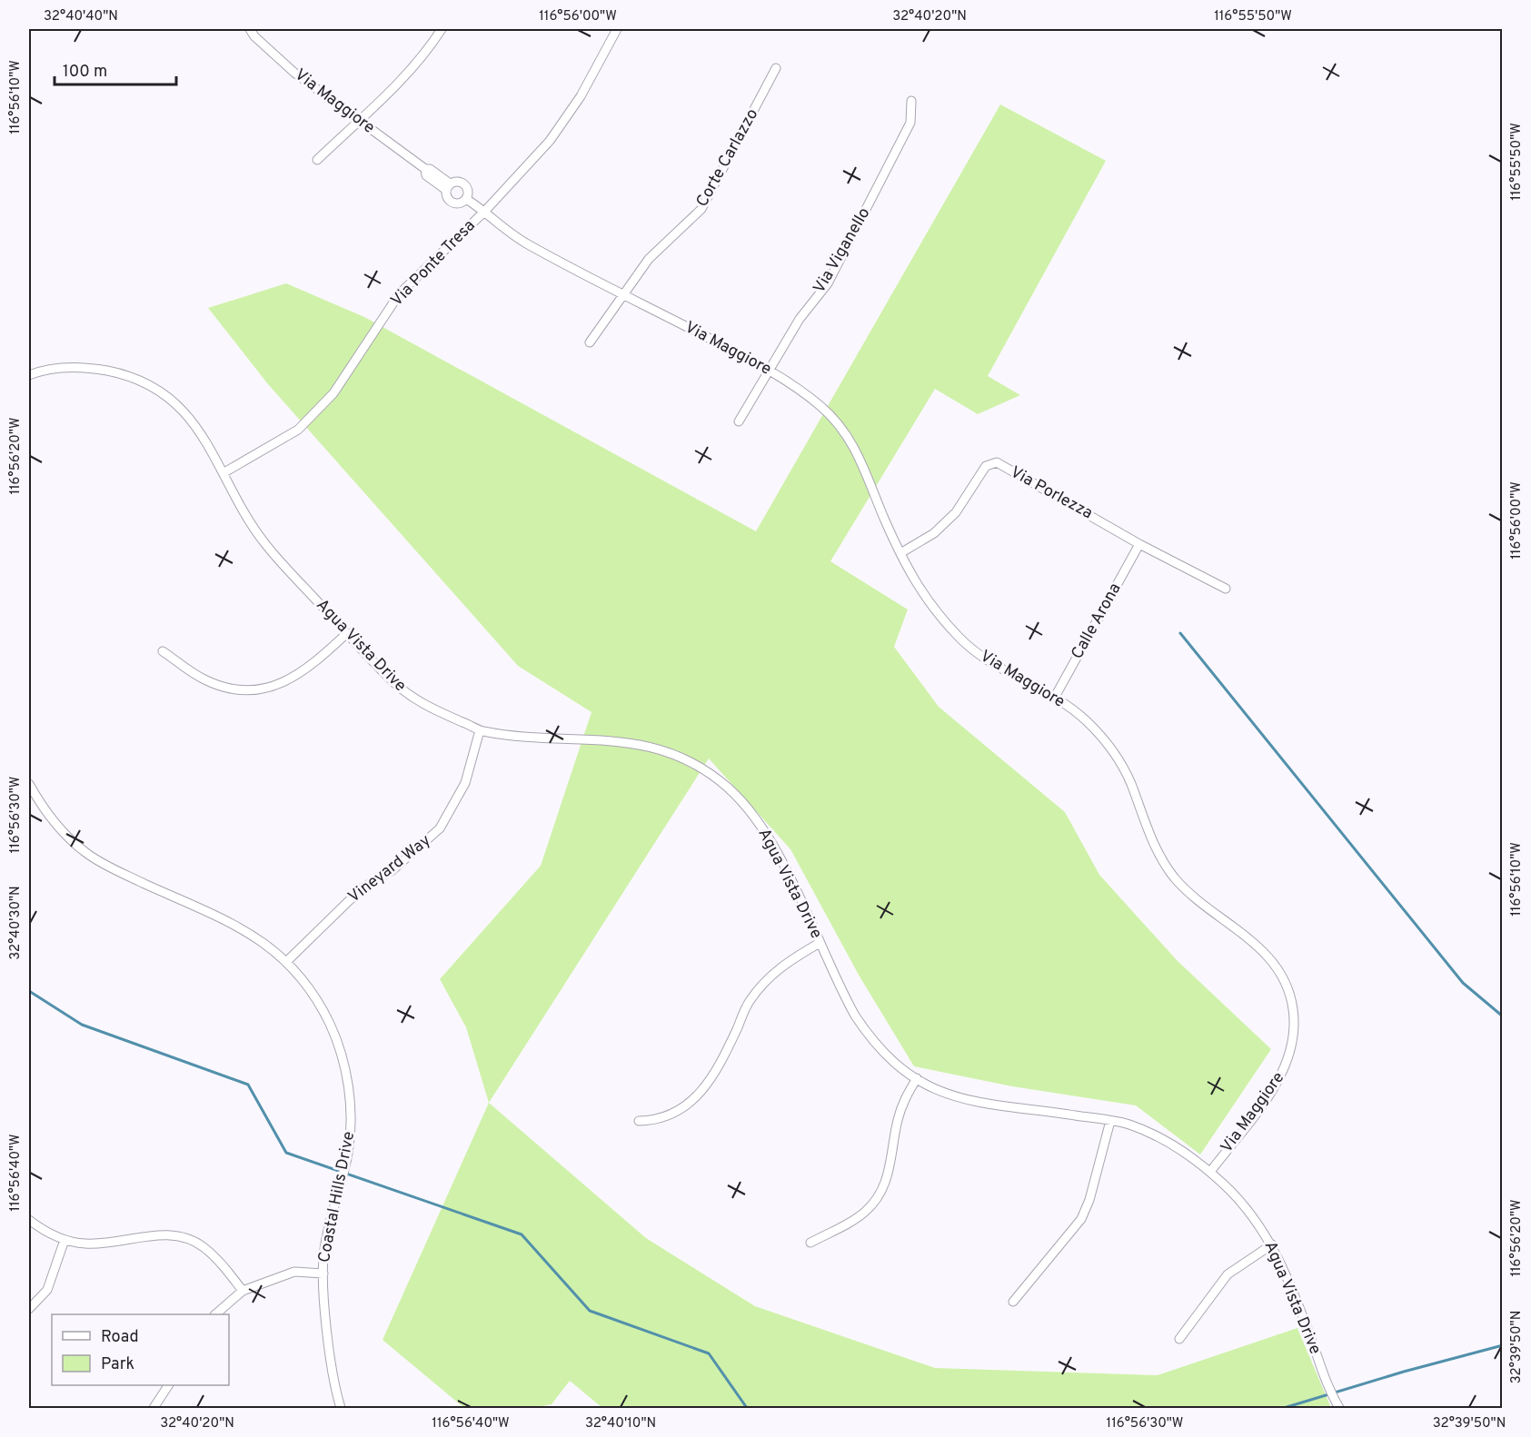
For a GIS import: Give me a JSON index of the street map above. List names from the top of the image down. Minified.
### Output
{"streets":{"street":["Via Maggiore","Corte Carlazzo","Via Viganello","Via Ponte Tresa","Via Porlezza","Calle Arona","Agua Vista Drive","Vineyard Way","Coastal Hills Drive"]},"crossings":[["Via Maggiore","Corte Carlazzo"],["Via Maggiore","Via Viganello"],["Via Maggiore","Via Ponte Tresa"],["Via Maggiore","Via Porlezza"],["Via Maggiore","Calle Arona"],["Via Maggiore","Agua Vista Drive"],["Via Ponte Tresa","Agua Vista Drive"],["Via Porlezza","Calle Arona"],["Agua Vista Drive","Vineyard Way"],["Vineyard Way","Coastal Hills Drive"]],"legend":["Road","Park"],"scale_bar":"100 m","coordinates":["32°40'40\"N","116°56'00\"W","32°40'20\"N","116°55'50\"W","116°56'10\"W","116°56'20\"W","116°56'30\"W","32°40'30\"N","116°56'40\"W","32°39'50\"N","32°40'10\"N"]}
